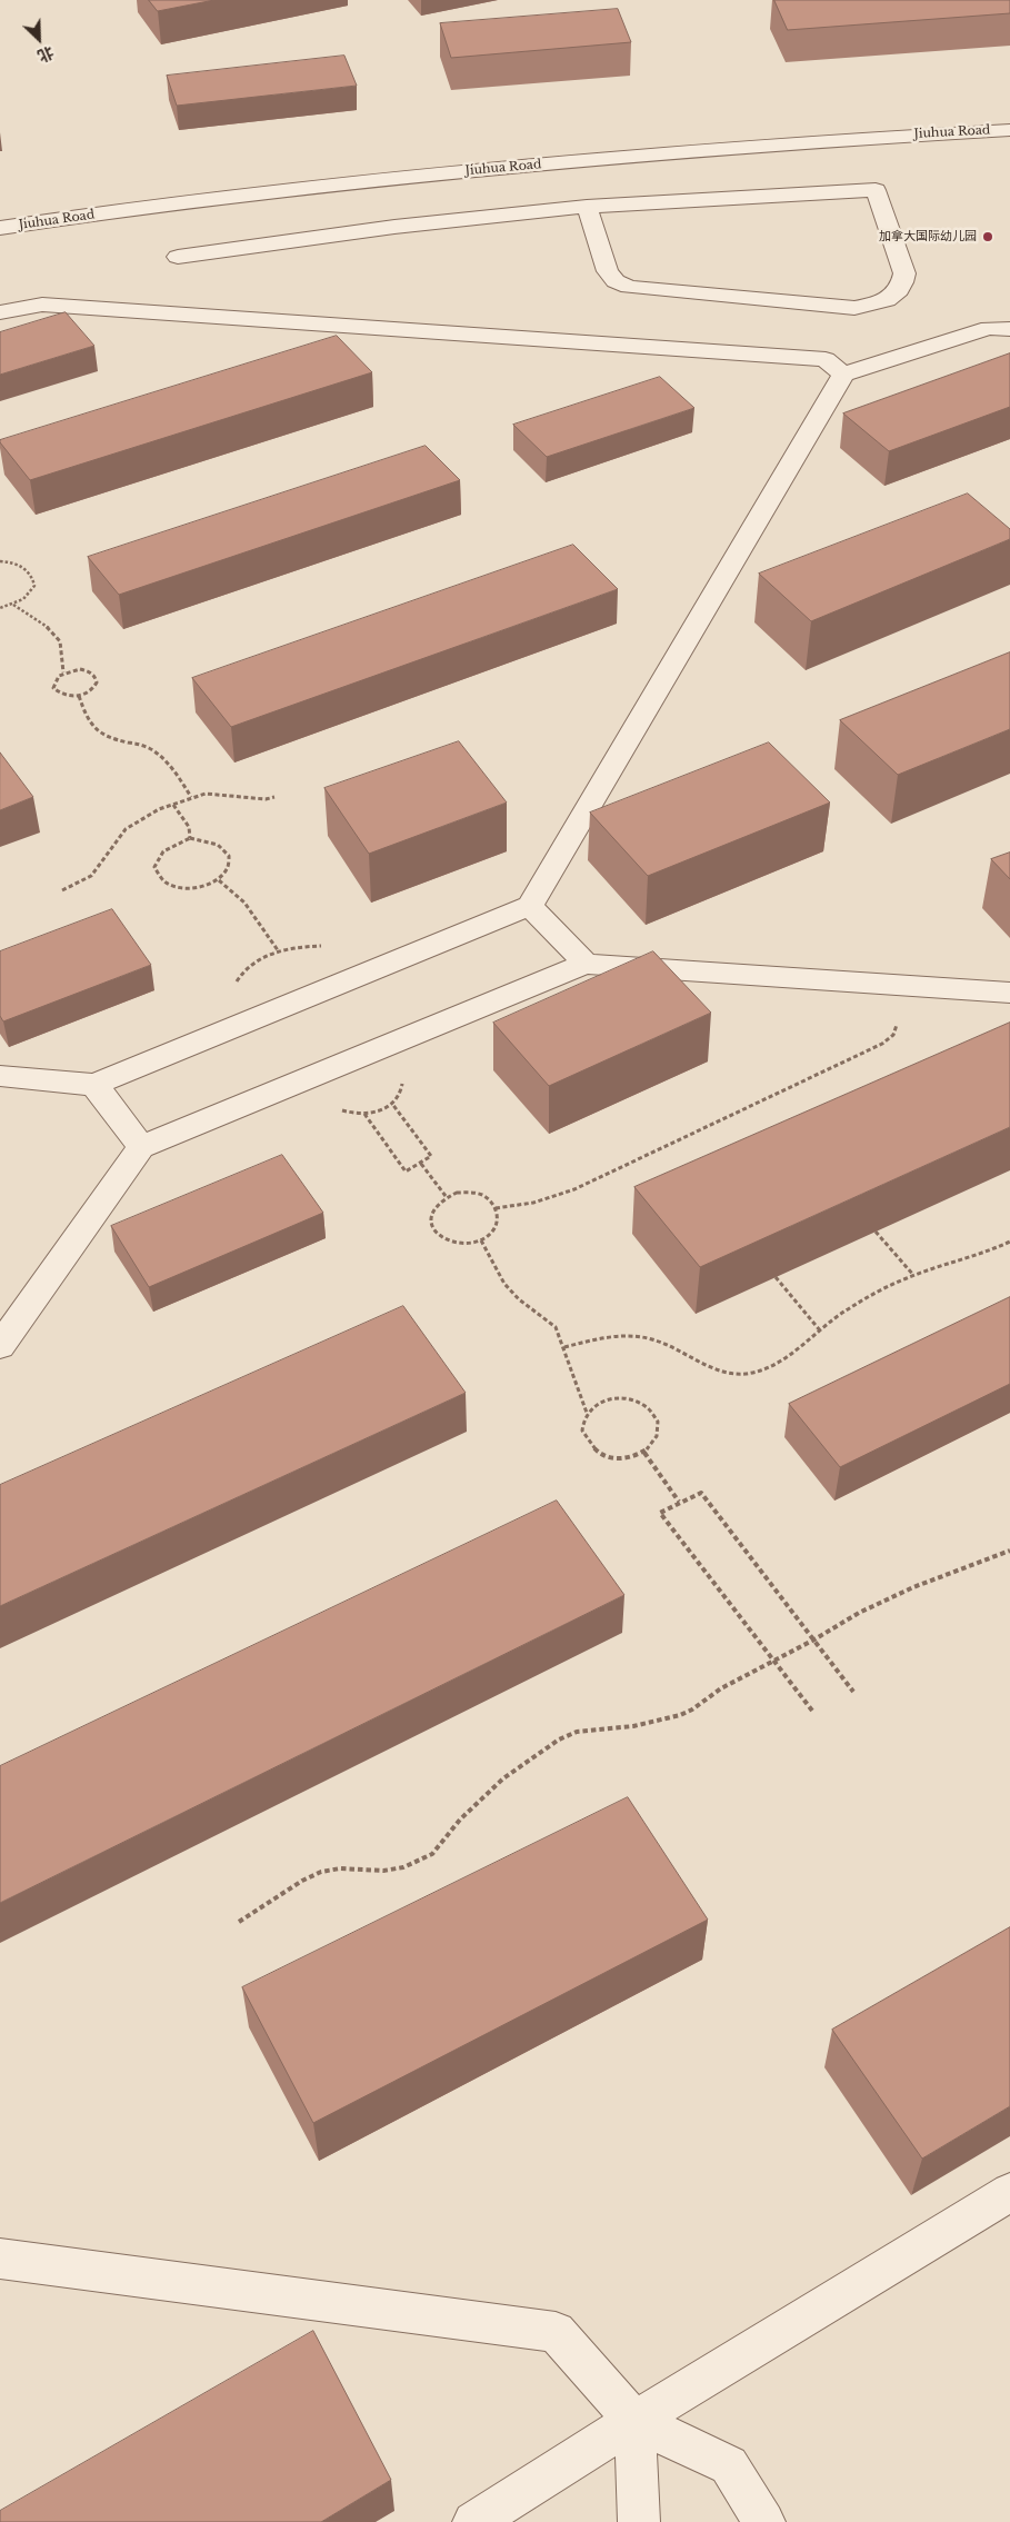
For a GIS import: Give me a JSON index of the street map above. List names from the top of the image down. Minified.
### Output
{"streets":{"street":["Jiuhua Road"]},"places":["加拿大国际幼儿园"],"north":"bottom right"}
